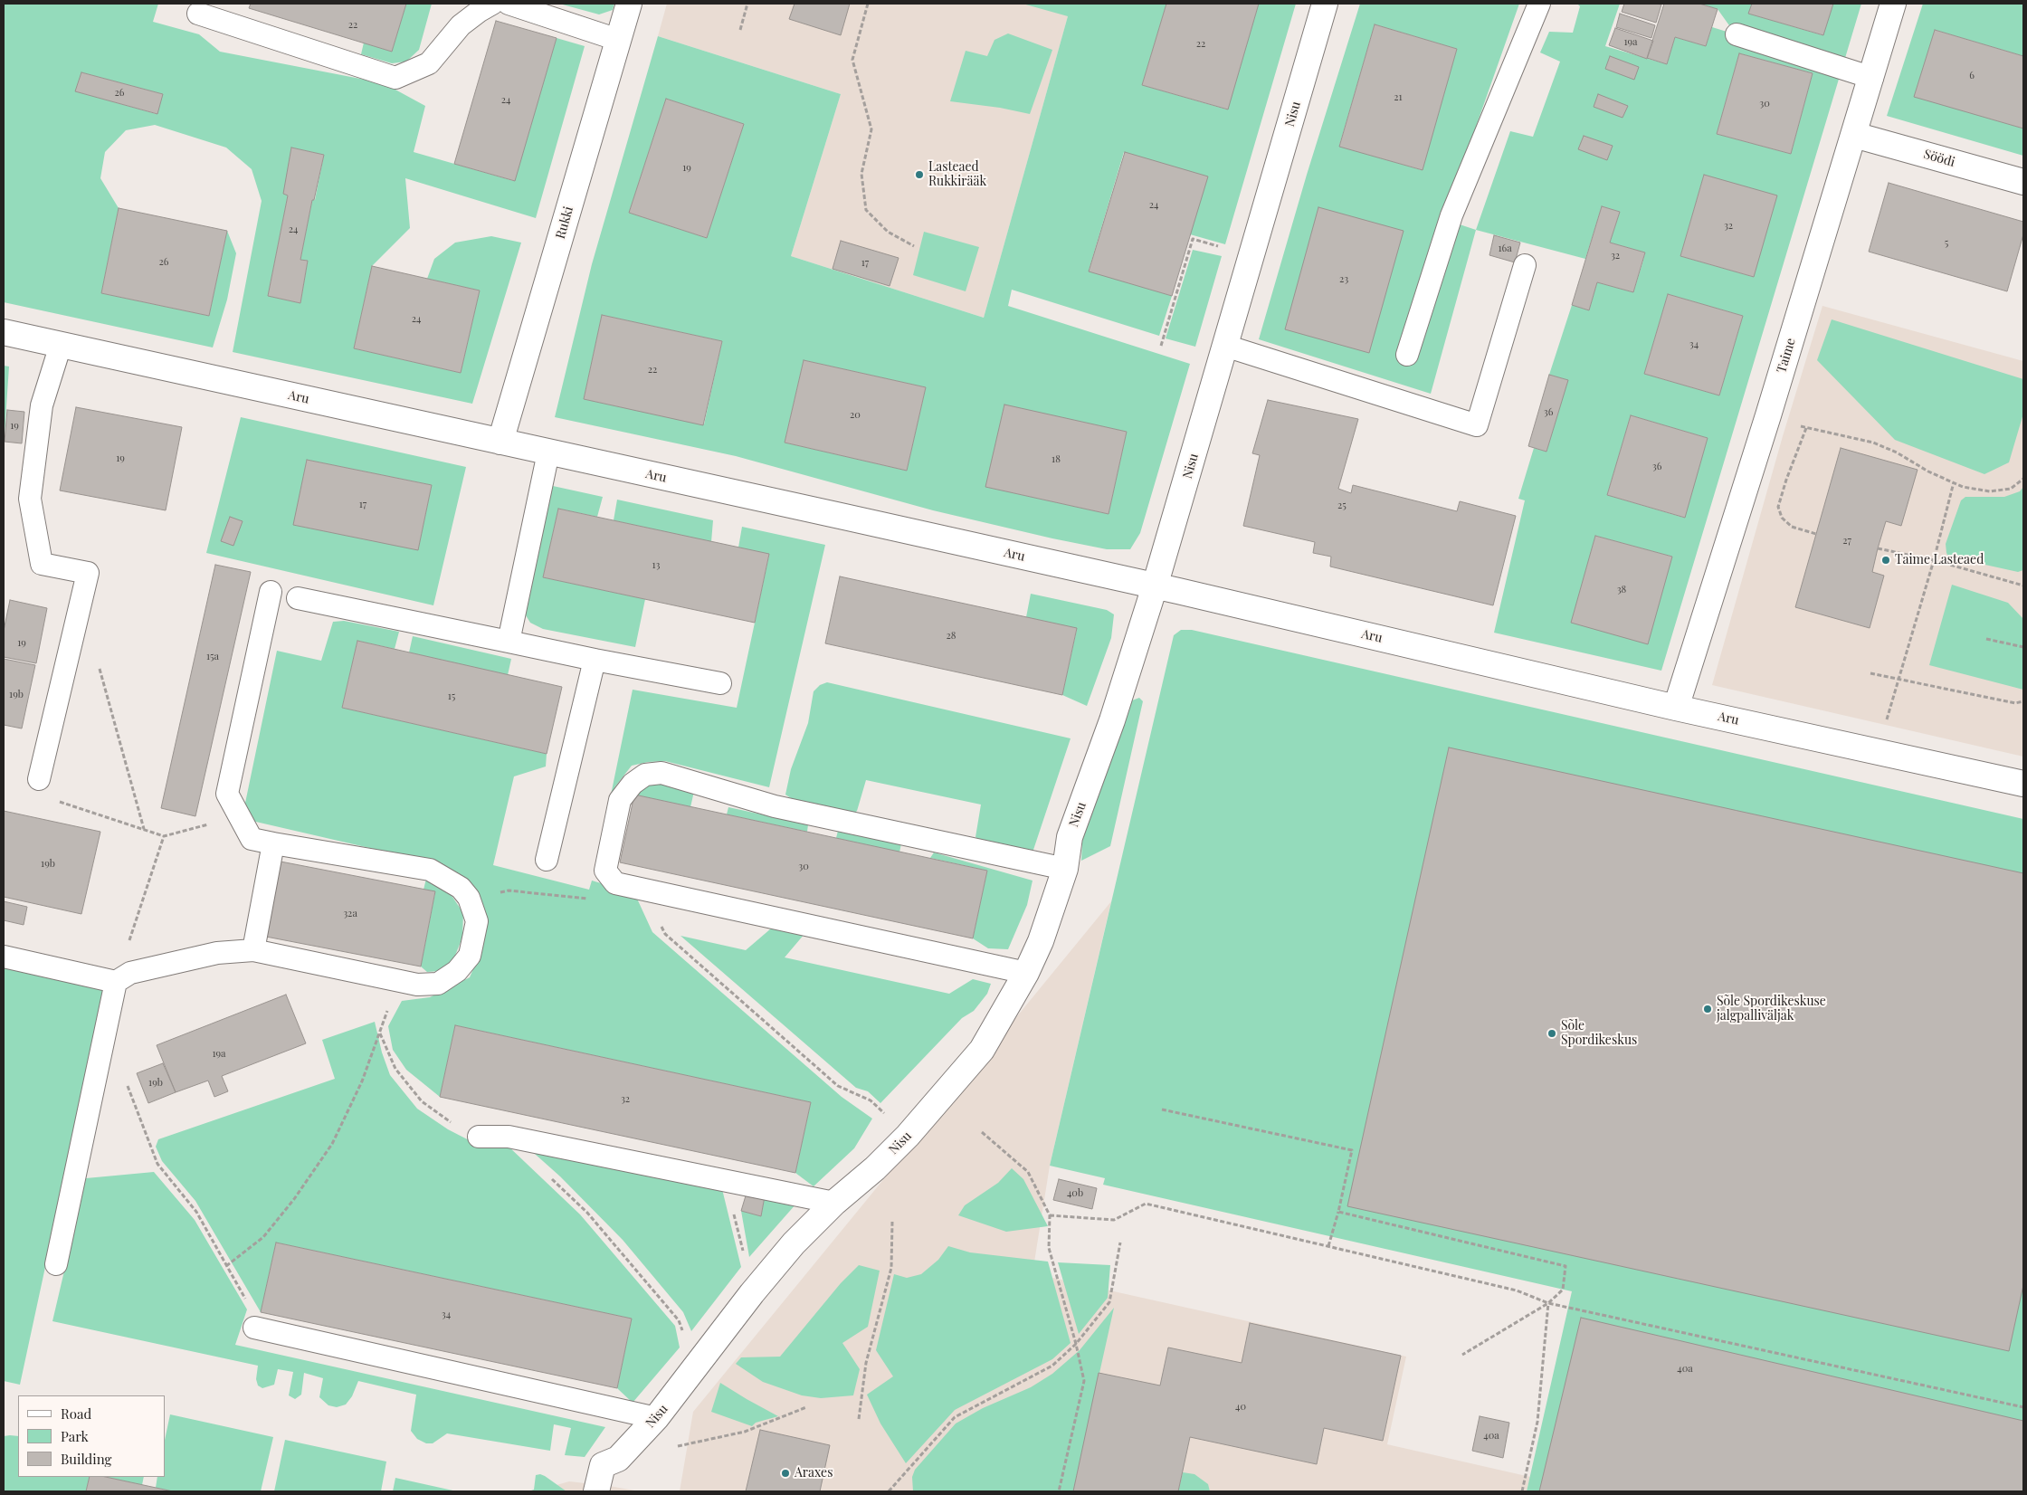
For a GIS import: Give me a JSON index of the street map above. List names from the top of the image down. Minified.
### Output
{"streets":{"street":["Nisu","Söödi","Rukki","Taime","Aru"]},"crossings":[["Nisu","Aru"],["Söödi","Taime"],["Rukki","Aru"],["Taime","Aru"]],"places":["Lasteaed Rukkirääk","Taime Lasteaed","Sõle Spordikeskuse jalgpalliväljak","Sõle Spordikeskus","Araxes"],"house_numbers":["22","19a","22","6","26","21","24","30","19","24","32","24","5","16a","32","26","17","23","24","34","22","36","20","19","19","18","36","17","25","27","13","38","28","19","15a","19b","15","19b","30","32a","19a","19b","32","40b","34","40a","40","40a"],"legend":["Road","Park","Building"]}
